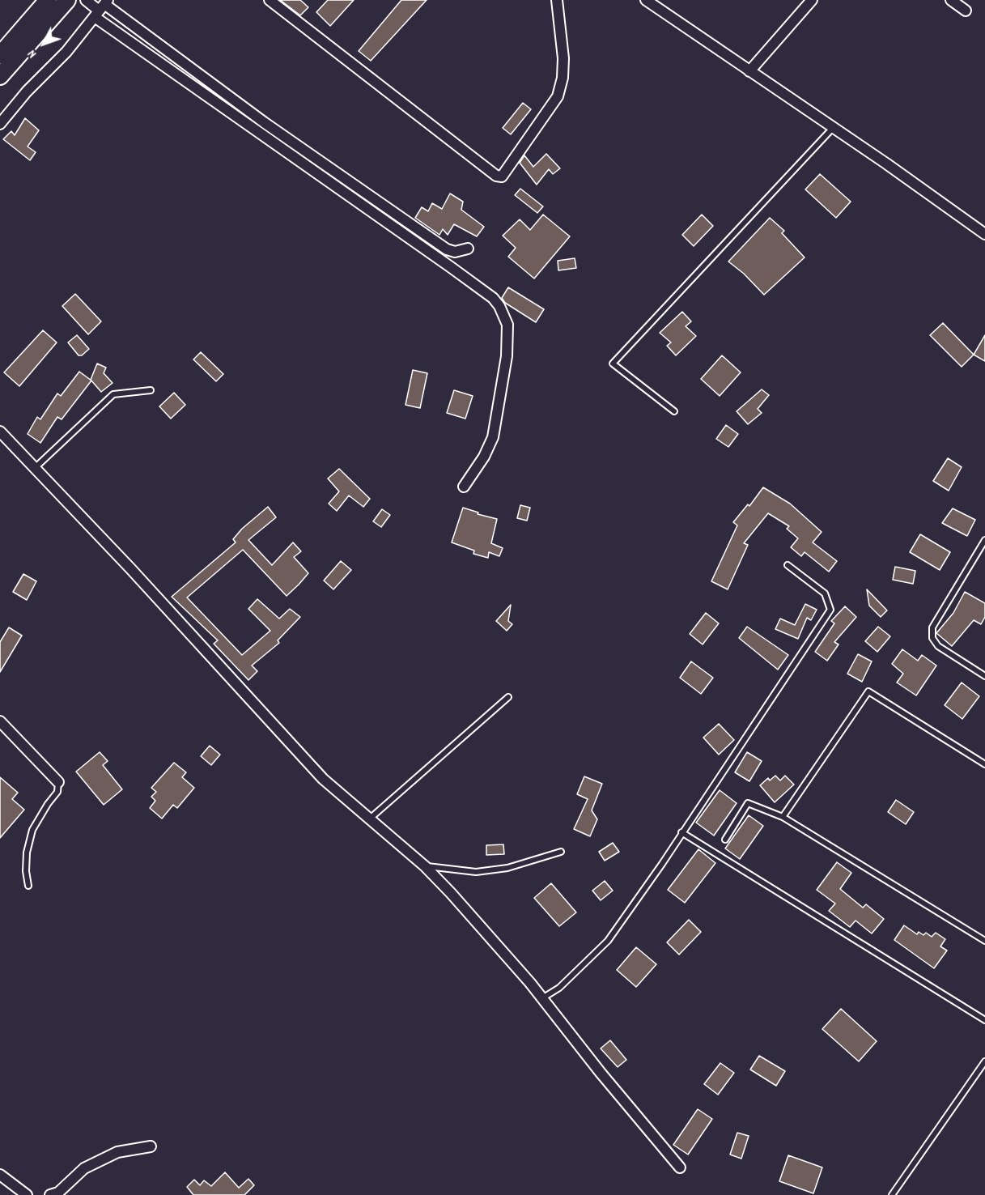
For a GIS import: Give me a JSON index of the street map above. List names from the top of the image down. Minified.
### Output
{"north":"bottom left"}
